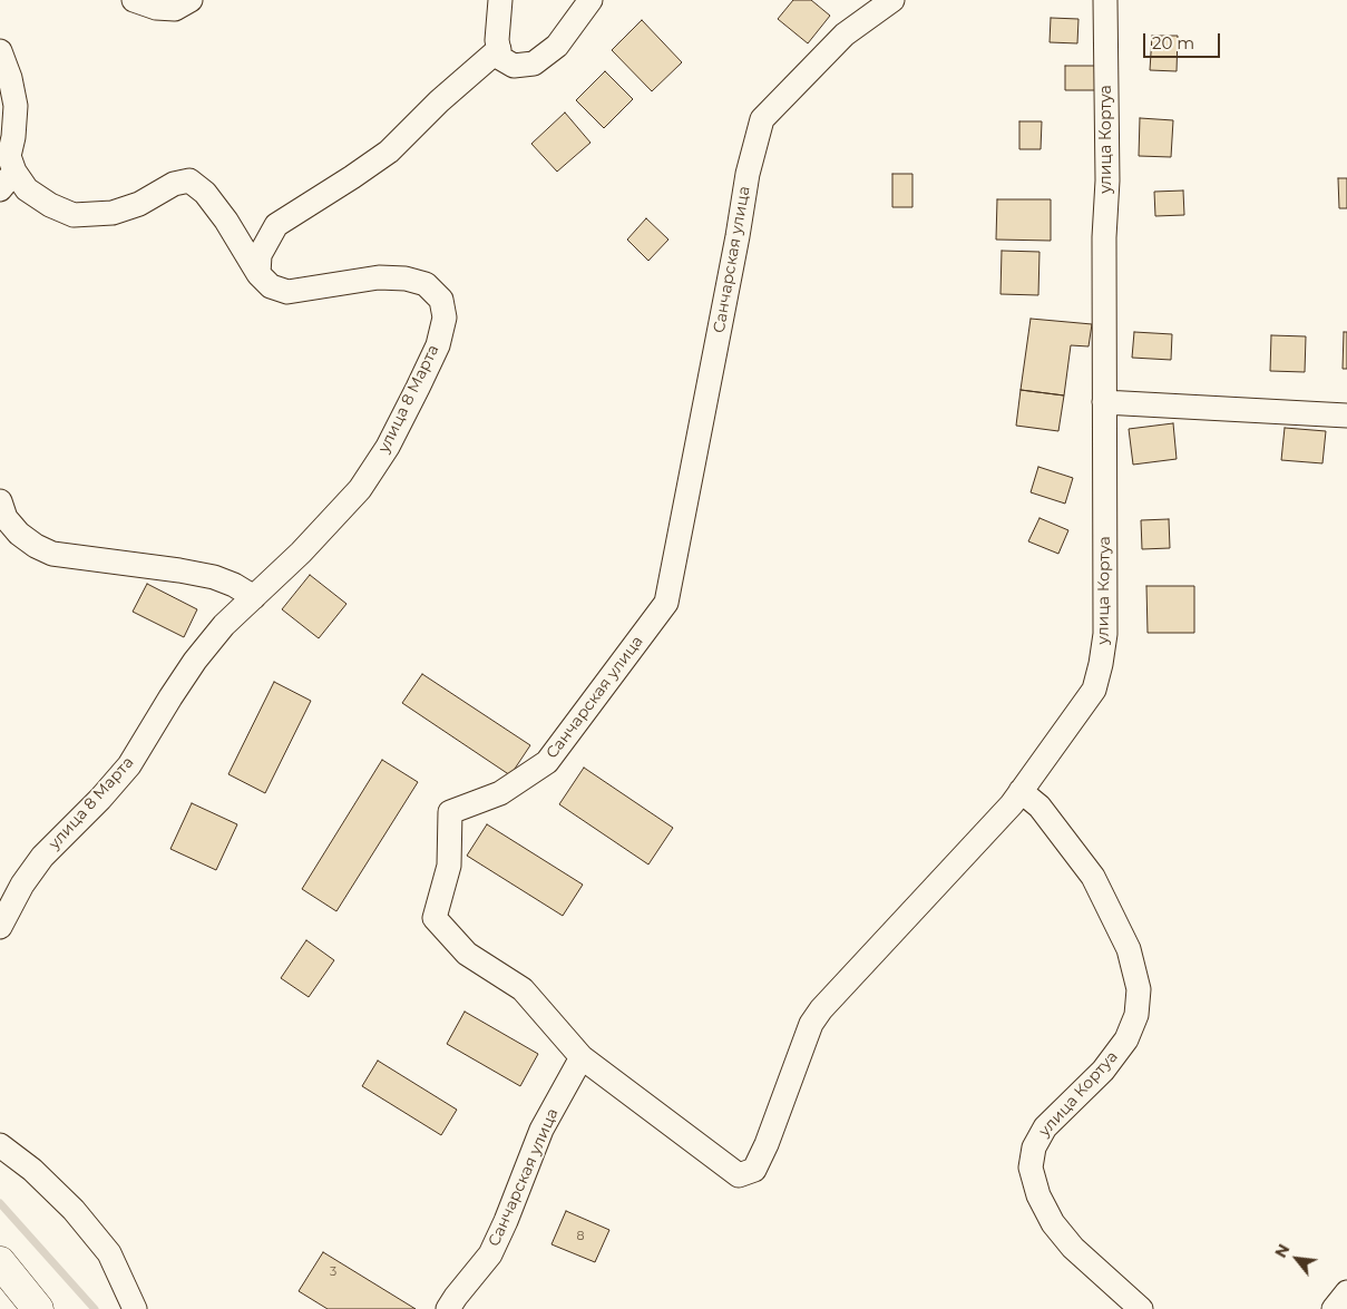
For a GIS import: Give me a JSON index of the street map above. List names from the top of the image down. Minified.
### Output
{"streets":{"street":["улица Кортуа","Санчарская улица","улица 8 Марта"]},"house_numbers":["8","3"],"scale_bar":"20 m","north":"top left"}
